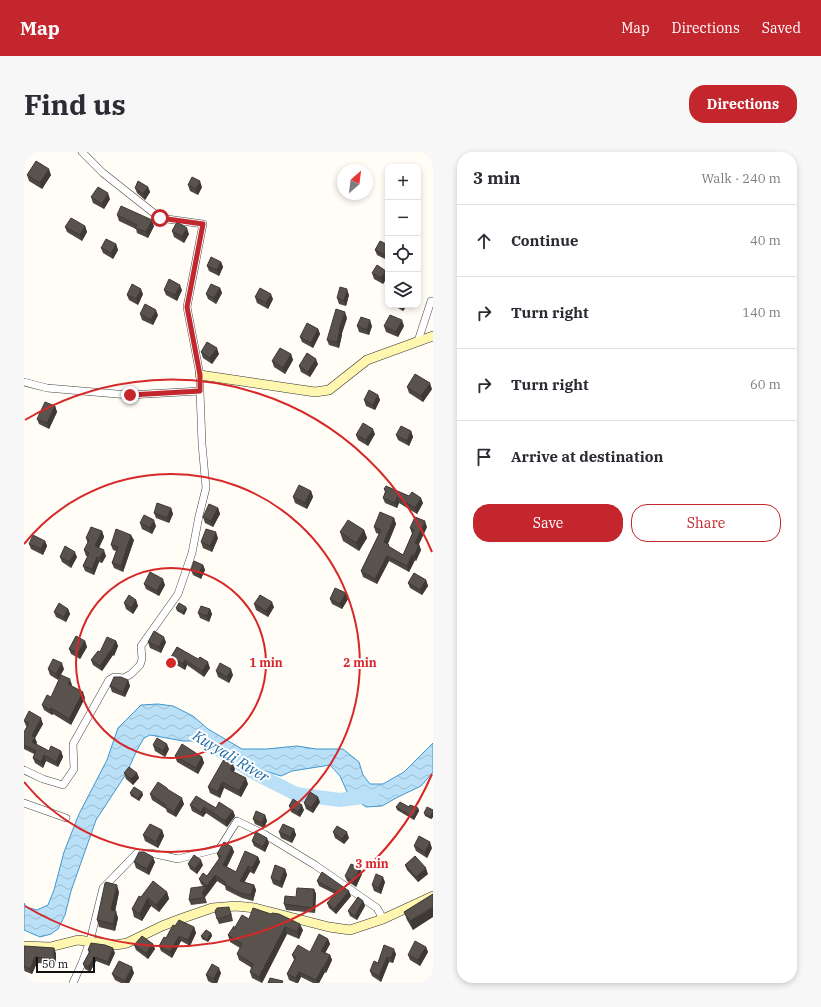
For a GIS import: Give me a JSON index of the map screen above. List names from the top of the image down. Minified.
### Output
{"water":["Kuyyali River"],"scale_bar":"50 m","north":"top right","page":{"header":"Map","nav":["Map","Directions","Saved"],"buttons":["Directions",["Save","Share"]],"title":"Find us","heading":["3 min","Walk · 240 m"],"map_buttons":["+","−"],"list":[["Continue","40 m"],["Turn right","140 m"],["Turn right","60 m"],"Arrive at destination"],"scale":"50 m"},"rings":["1 min","2 min","3 min"]}
